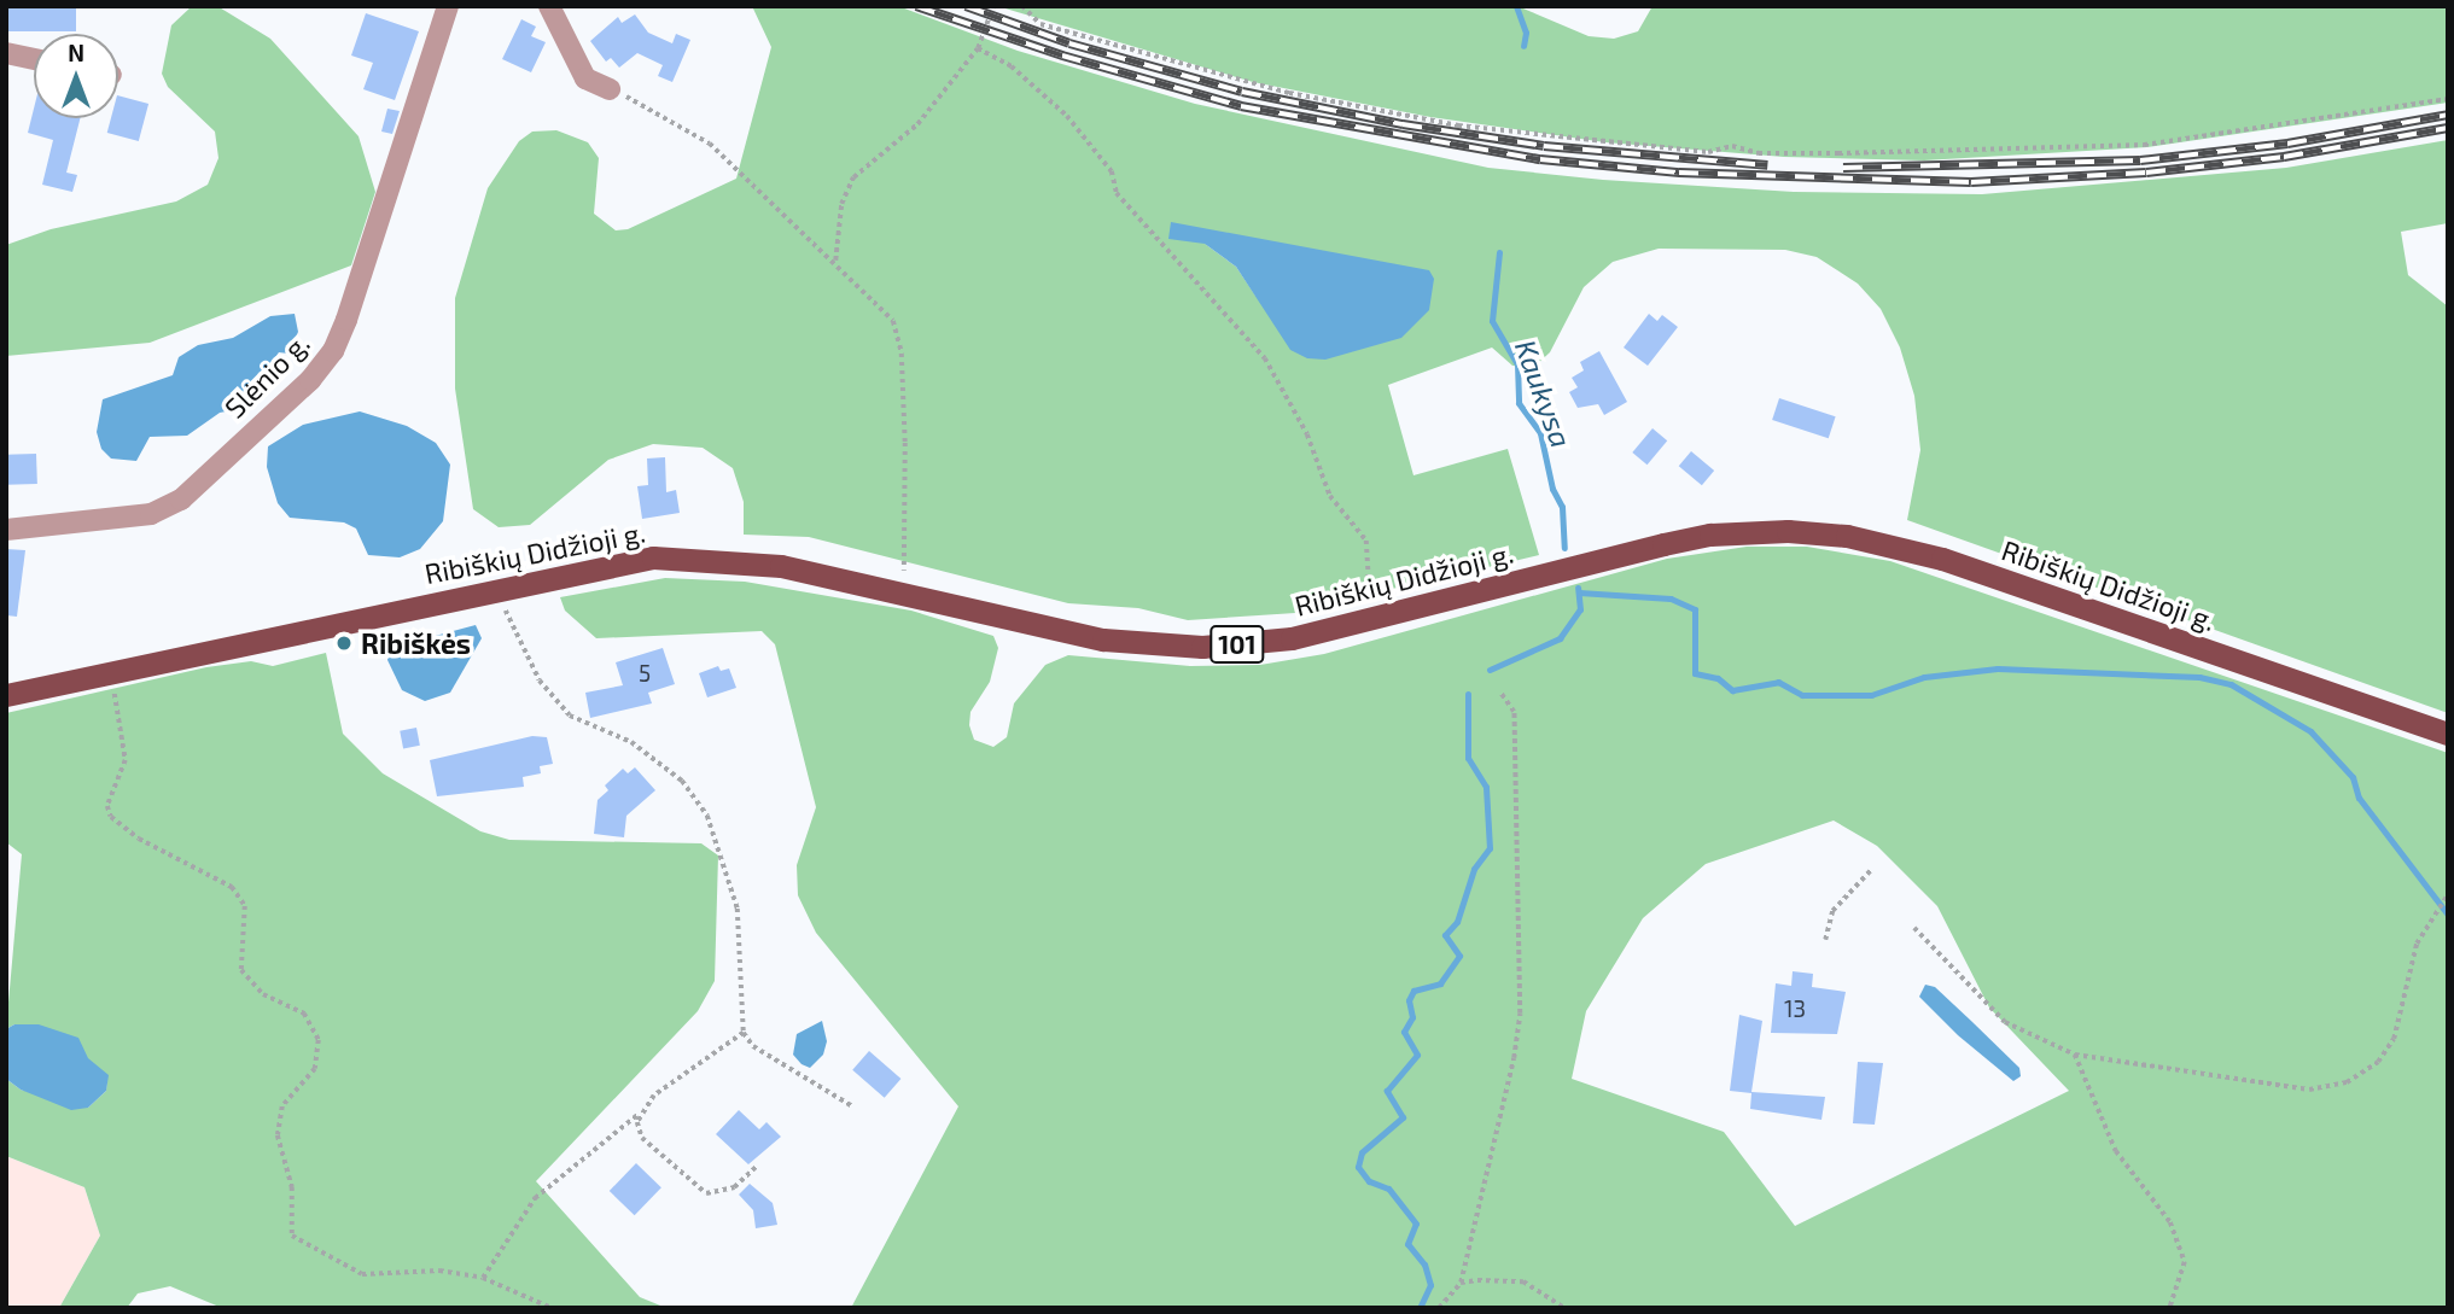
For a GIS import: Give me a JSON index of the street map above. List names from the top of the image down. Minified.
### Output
{"streets":{"main road":["Ribiškių Didžioji g.","101"],"street":["Slėnio g."]},"water":["Kaukysa"],"places":["Ribiškės"],"house_numbers":["5","13"],"north":"top"}
